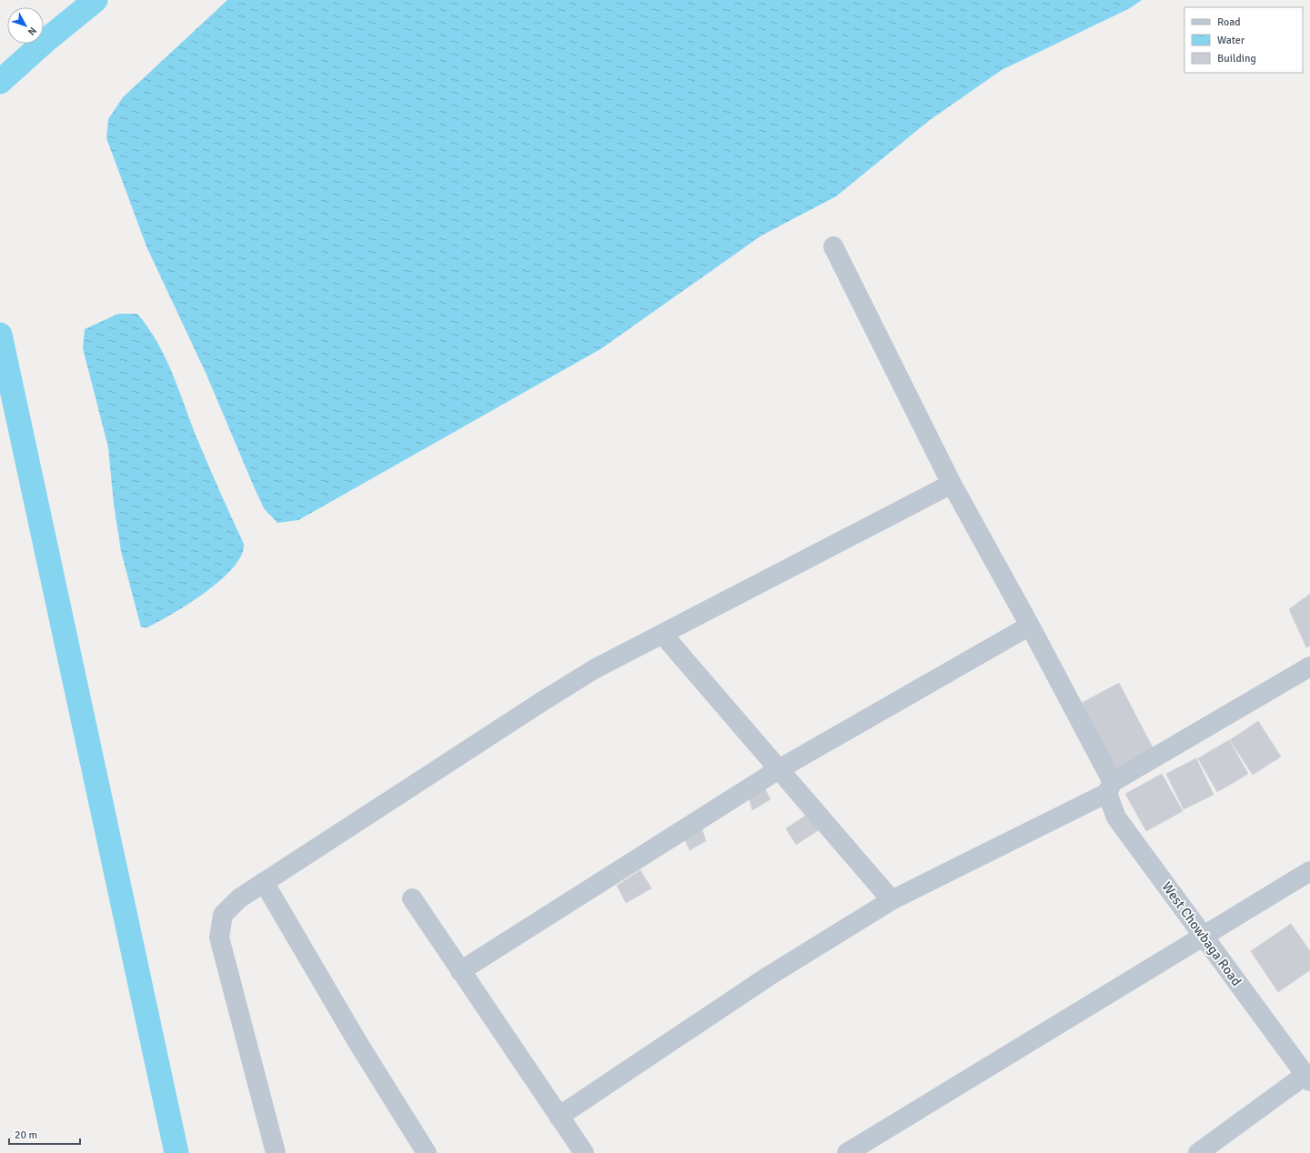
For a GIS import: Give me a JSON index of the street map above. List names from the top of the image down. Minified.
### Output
{"streets":{"street":["West Chowbaga Road"]},"legend":["Road","Water","Building"],"scale_bar":"20 m","north":"bottom right"}
